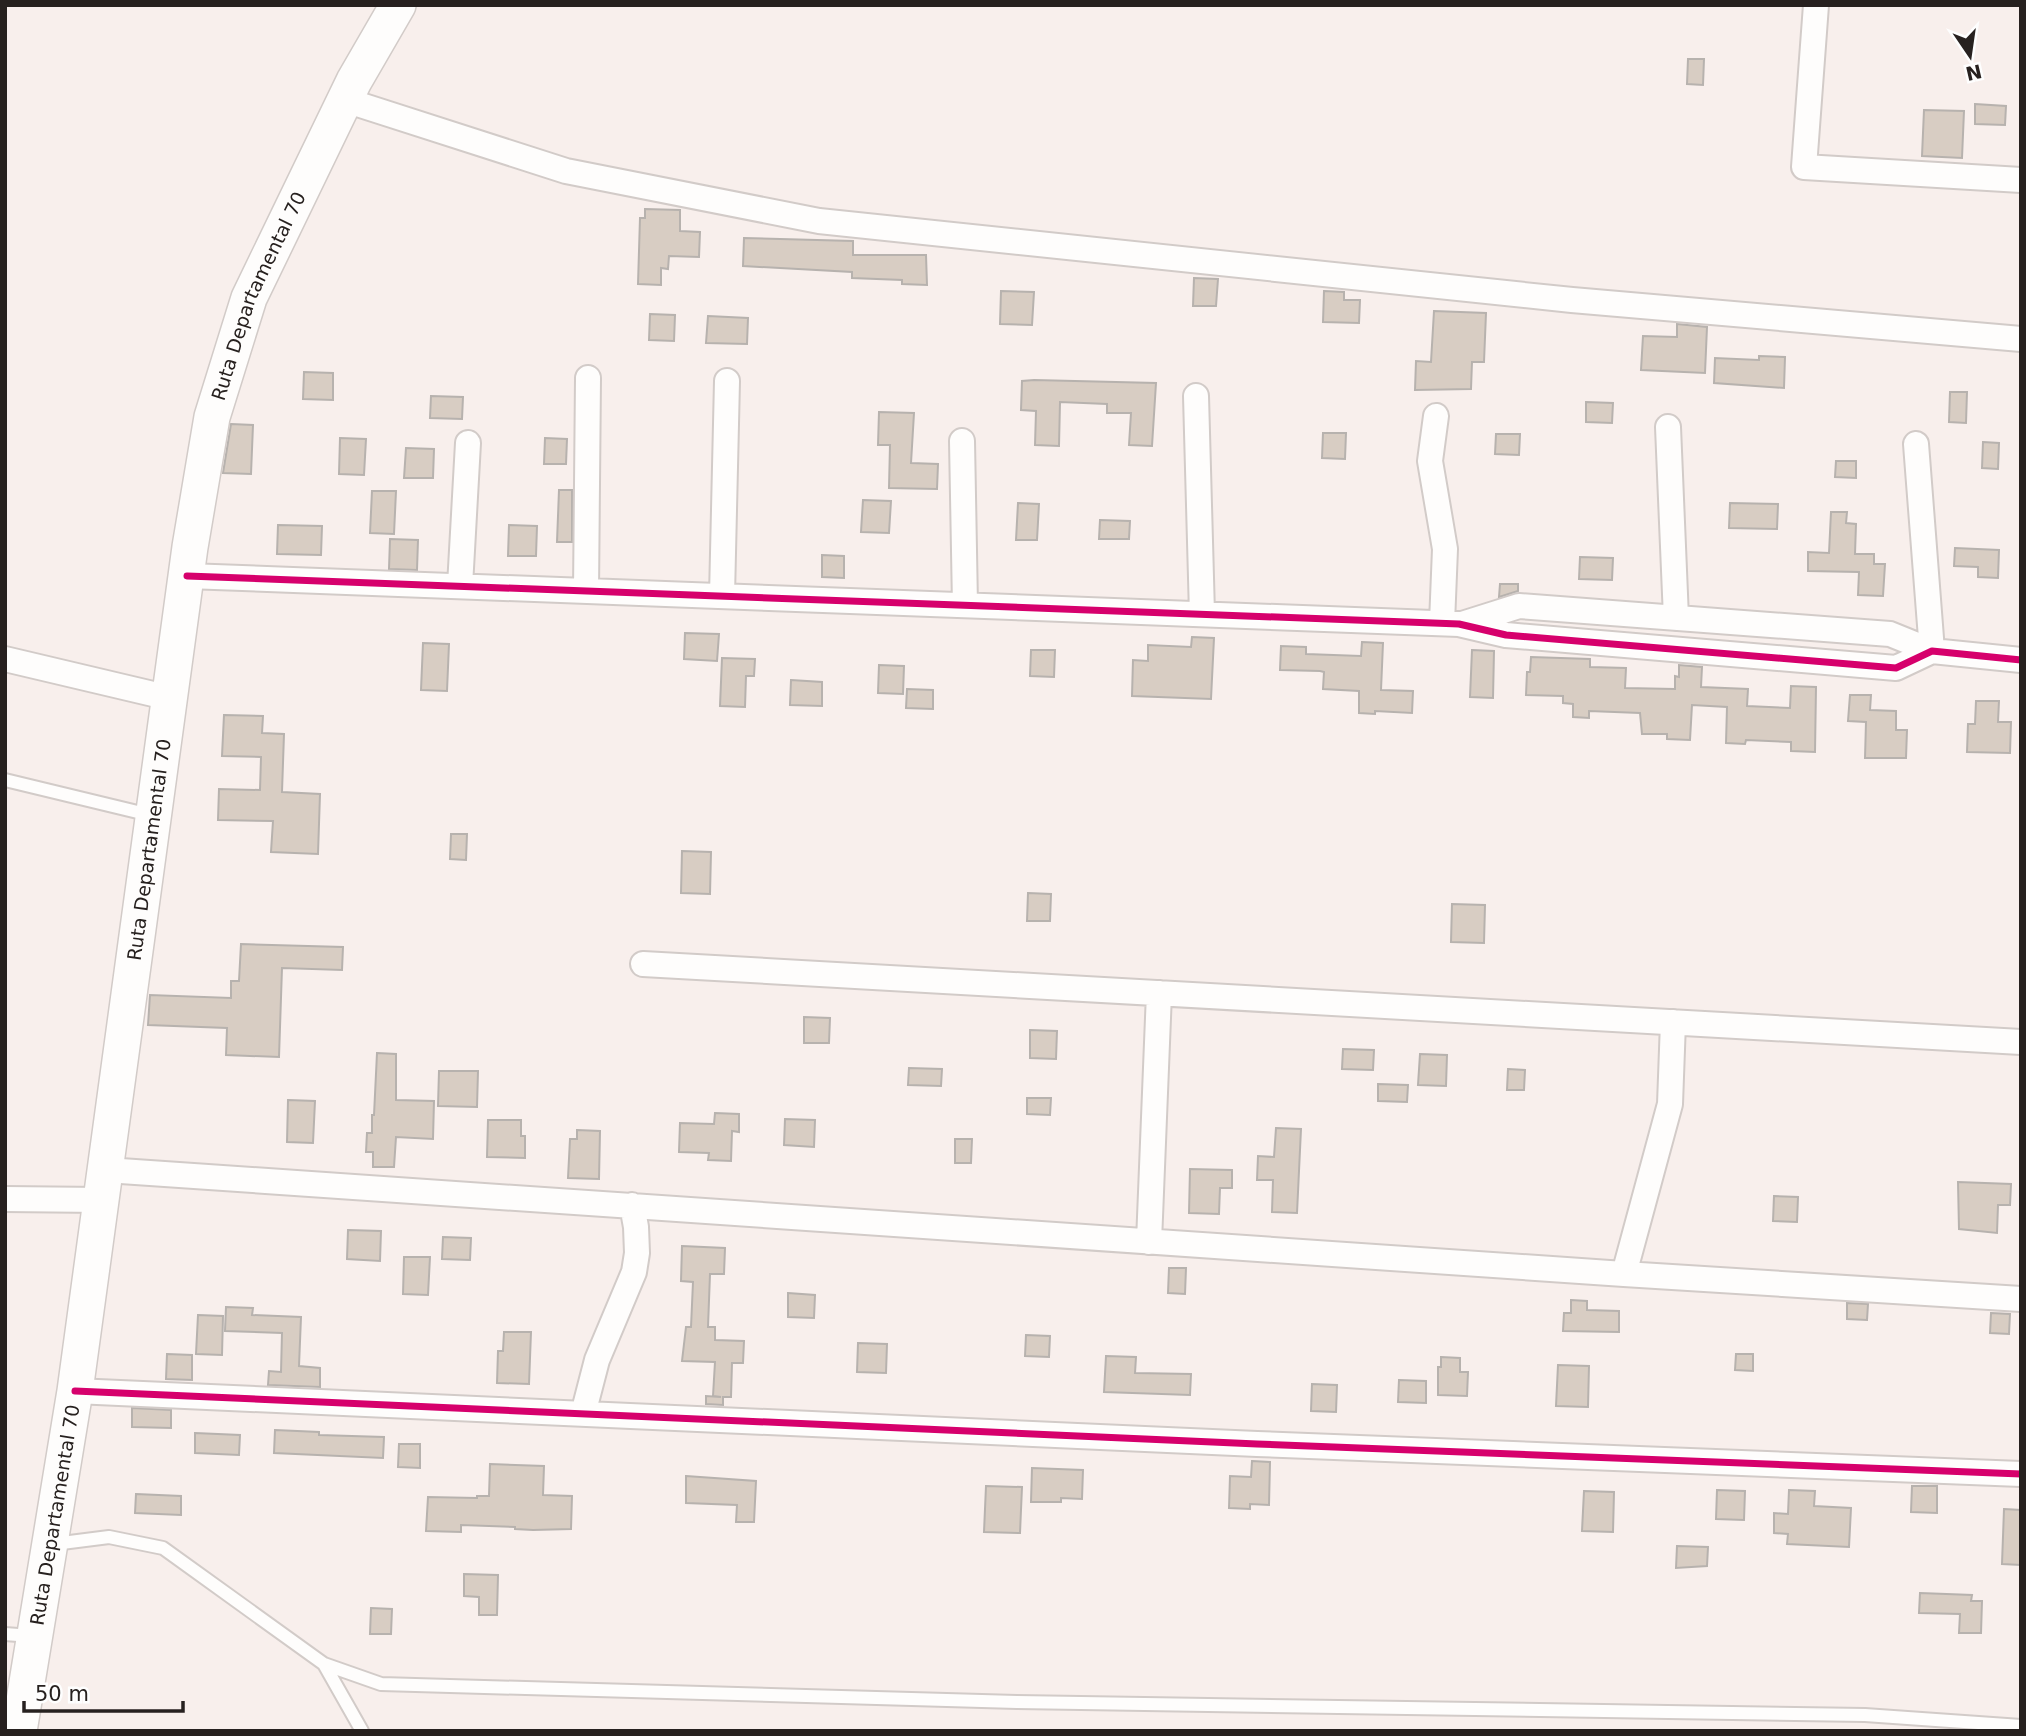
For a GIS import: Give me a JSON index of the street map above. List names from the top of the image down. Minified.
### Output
{"streets":{"main road":["Ruta Departamental 70"]},"scale_bar":"50 m","north":"bottom"}
